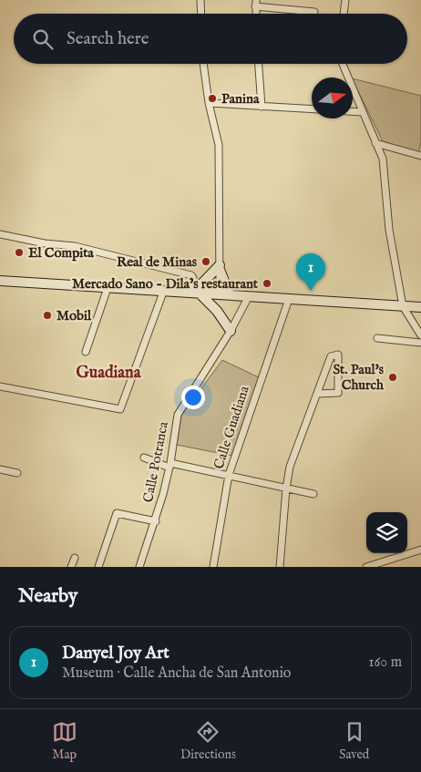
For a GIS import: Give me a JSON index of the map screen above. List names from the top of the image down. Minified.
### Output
{"streets":{"street":["Calle Guadiana","Calle Potranca"]},"districts":["Guadiana"],"places":["Panina","El Compita","Real de Minas","Mercado Sano - Dila’s restaurant","Mobil","St. Paul's Church"],"north":"right","page":{"search":"Search here","pins":"1","heading":"Nearby","list":[{"mark":"1","name":"Danyel Joy Art","note":"Museum · Calle Ancha de San Antonio","value":"160 m"}],"nav":["Map","Directions","Saved"]}}
